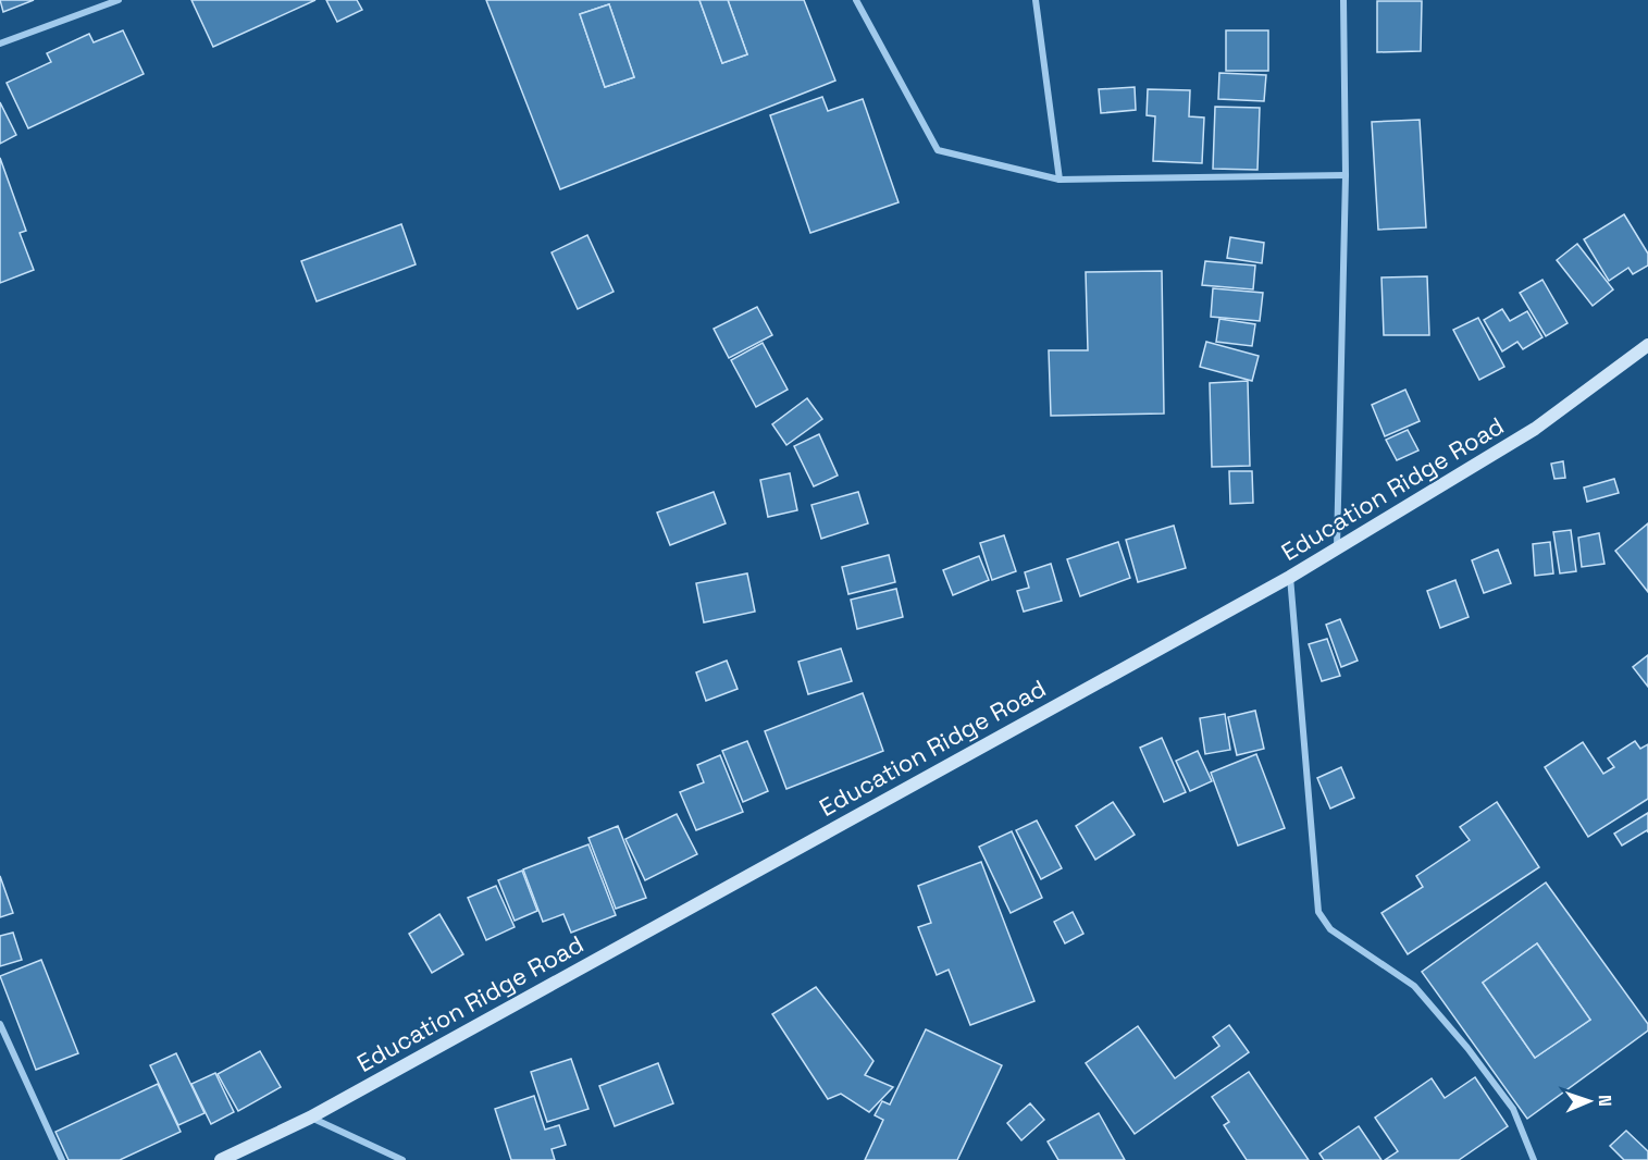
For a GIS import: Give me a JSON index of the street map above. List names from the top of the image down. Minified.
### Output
{"streets":{"main road":["Education Ridge Road"]},"north":"right"}
